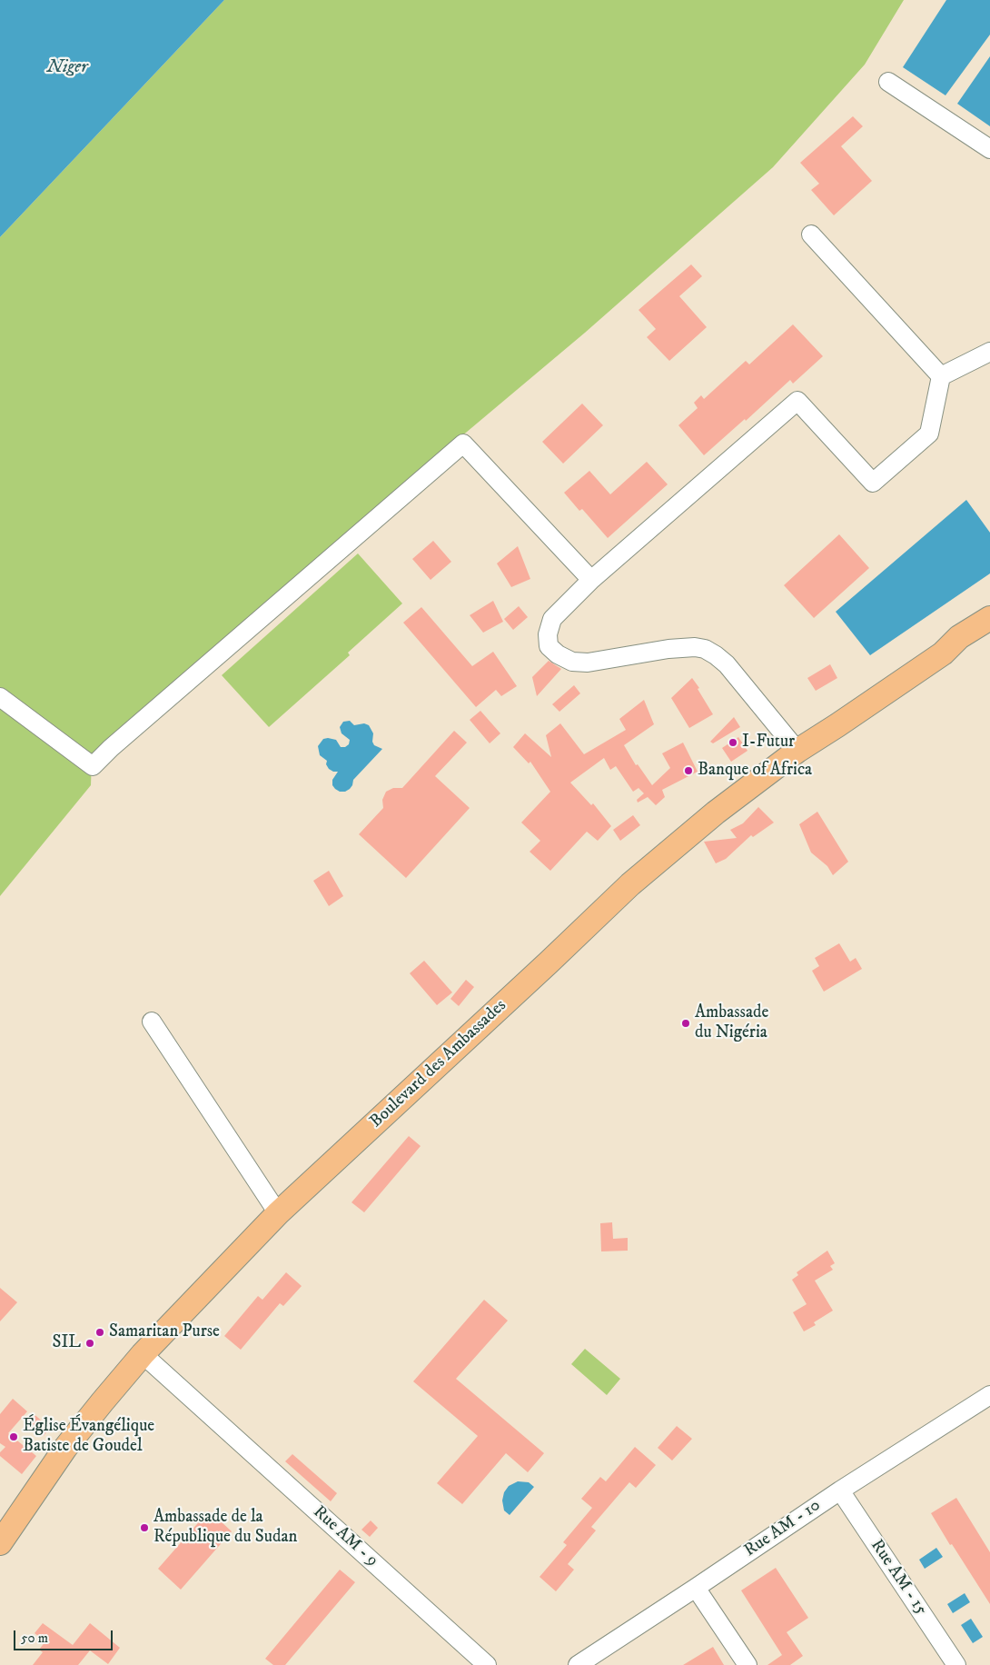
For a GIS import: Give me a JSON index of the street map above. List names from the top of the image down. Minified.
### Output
{"streets":{"main road":["Boulevard des Ambassades"],"street":["Rue AM - 10","Rue AM - 9","Rue AM - 15"]},"crossings":[["Boulevard des Ambassades","Rue AM - 9"],["Rue AM - 10","Rue AM - 15"]],"water":["Niger"],"places":["I-Futur","Banque of Africa","Ambassade du Nigéria","Samaritan Purse","SIL","Église Évangélique Batiste de Goudel","Ambassade de la République du Sudan"],"scale_bar":"50 m"}
